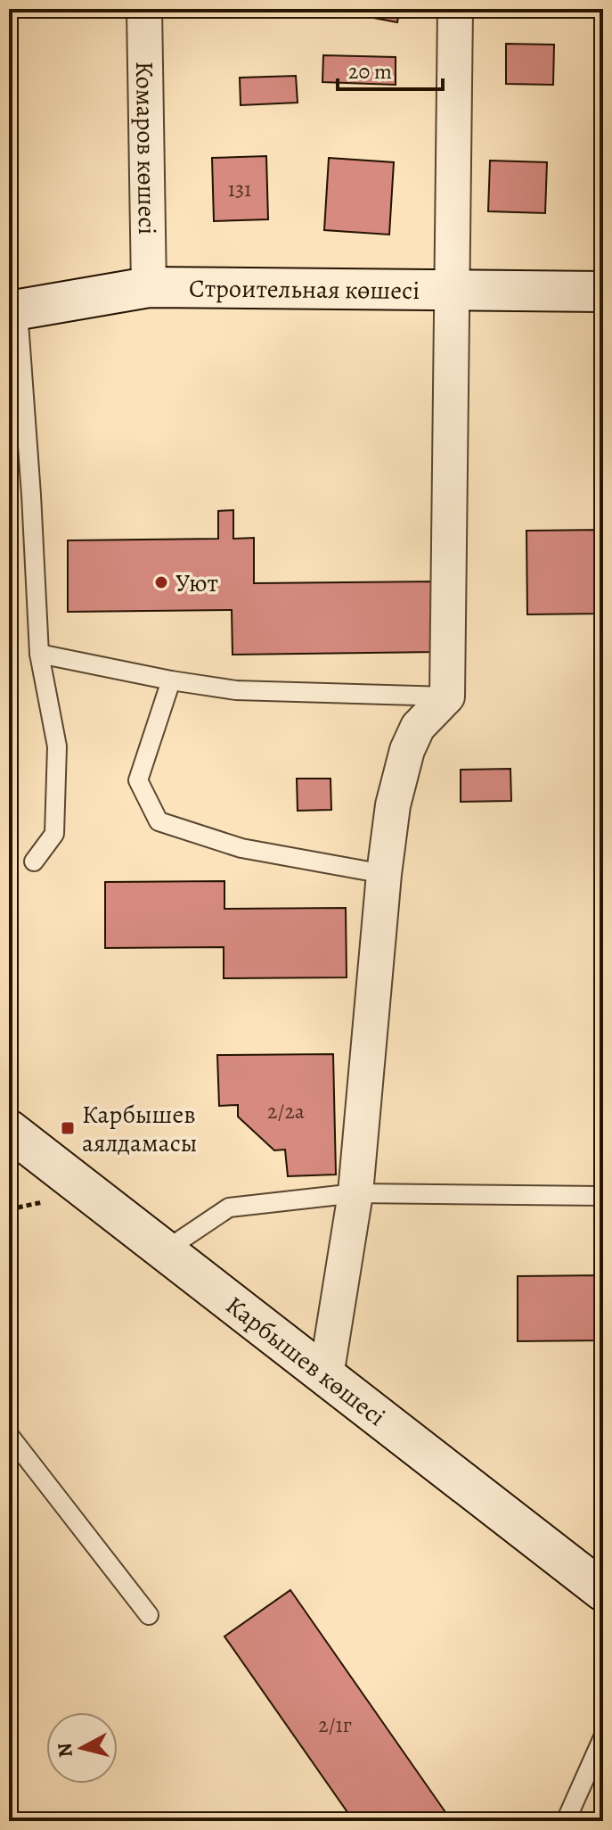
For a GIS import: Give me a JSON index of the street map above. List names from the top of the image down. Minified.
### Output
{"streets":{"main road":["Строительная көшесі","Карбышев көшесі"],"street":["Комаров көшесі"]},"crossings":[["Комаров көшесі","Строительная көшесі"]],"places":{"other":["Уют"],"transit":["Карбышев аялдамасы"]},"house_numbers":["131","2/2а","2/1г"],"scale_bar":"20 m","north":"left"}
